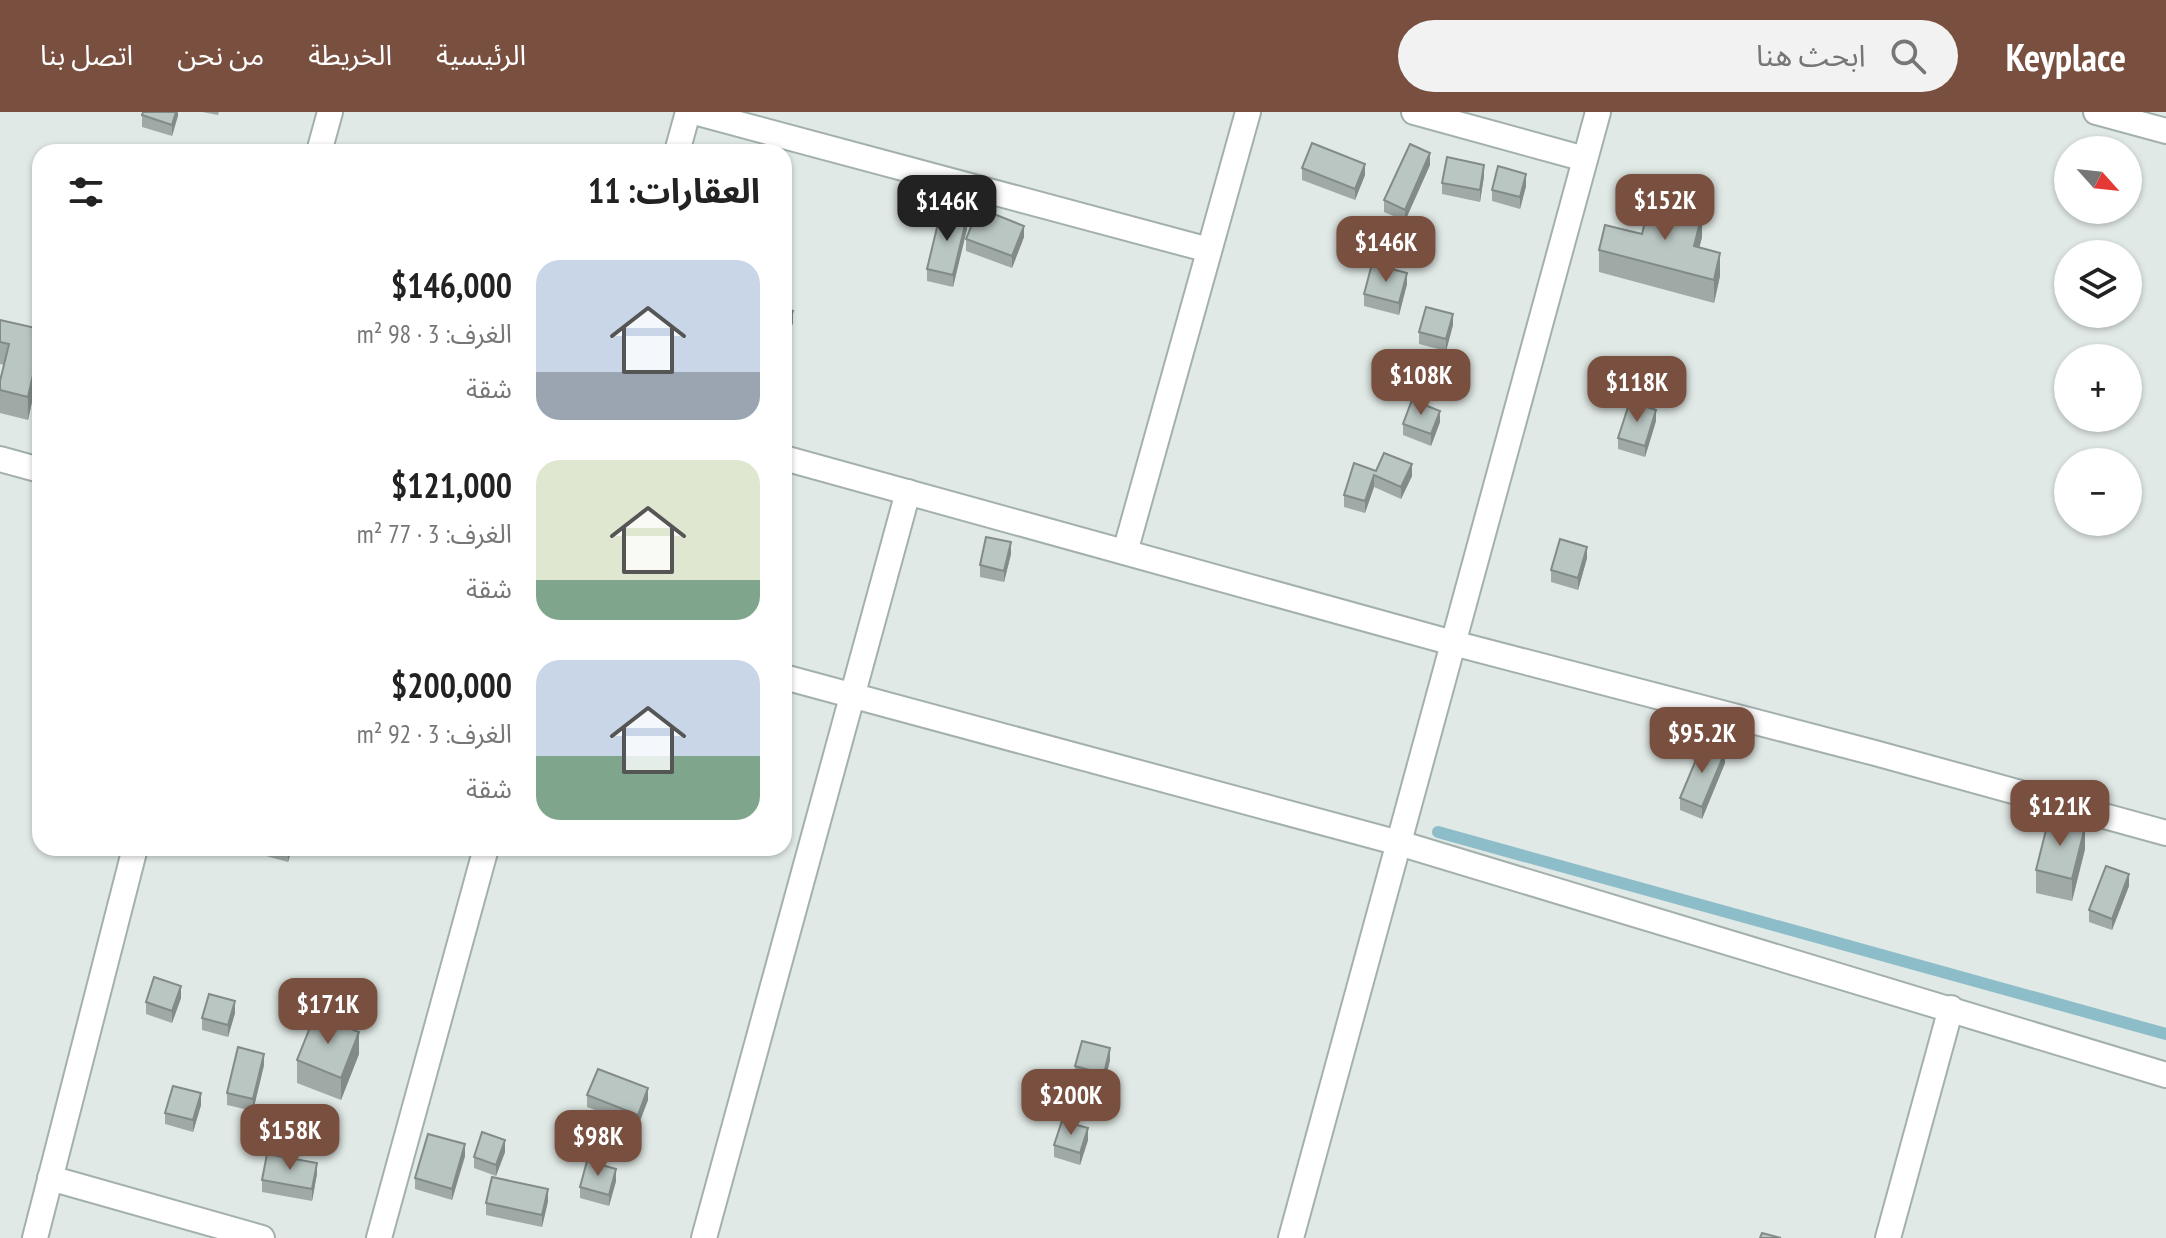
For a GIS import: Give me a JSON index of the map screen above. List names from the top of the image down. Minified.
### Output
{"north":"bottom right","page":{"header":"Keyplace","search":"ابحث هنا","nav":["الرئيسية","الخريطة","من نحن","اتصل بنا"],"map_buttons":["+","−"],"heading":"العقارات: 11","price":["$152K","$146K","$146K","$108K","$118K","$95.2K","$121K","$171K","$200K","$158K","$98K"],"list":[{"name":"$146,000","note":"الغرف: 3 · 98 m² · شقة"},{"name":"$121,000","note":"الغرف: 3 · 77 m² · شقة"},{"name":"$200,000","note":"الغرف: 3 · 92 m² · شقة"}]}}
